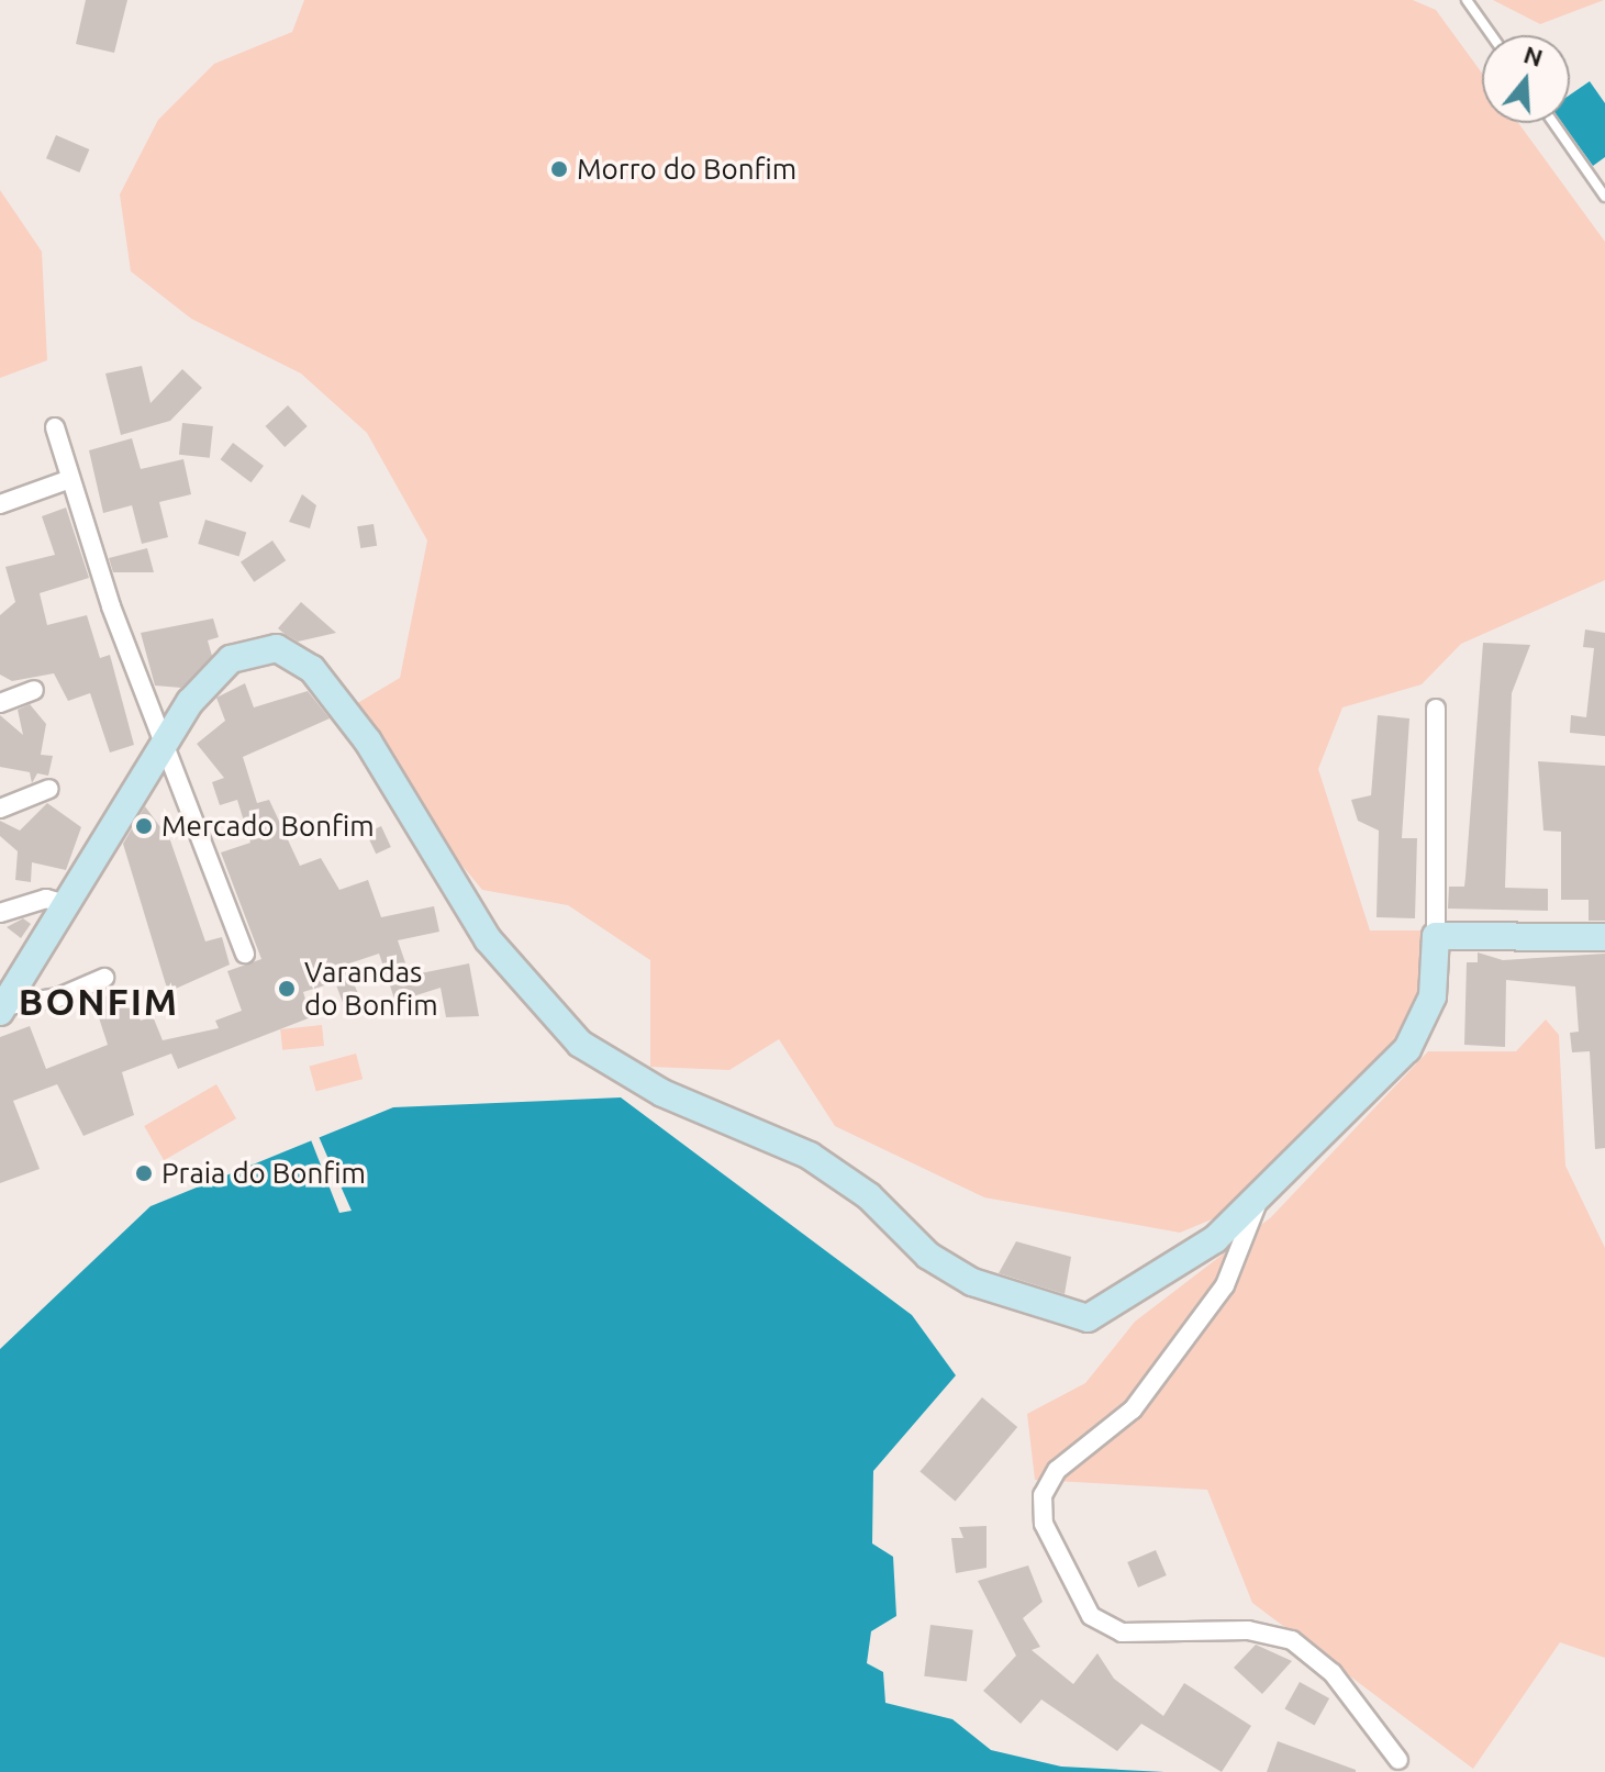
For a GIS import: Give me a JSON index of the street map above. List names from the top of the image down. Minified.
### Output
{"districts":["BONFIM"],"places":["Morro do Bonfim","Mercado Bonfim","Varandas do Bonfim","Praia do Bonfim"],"north":"top"}
